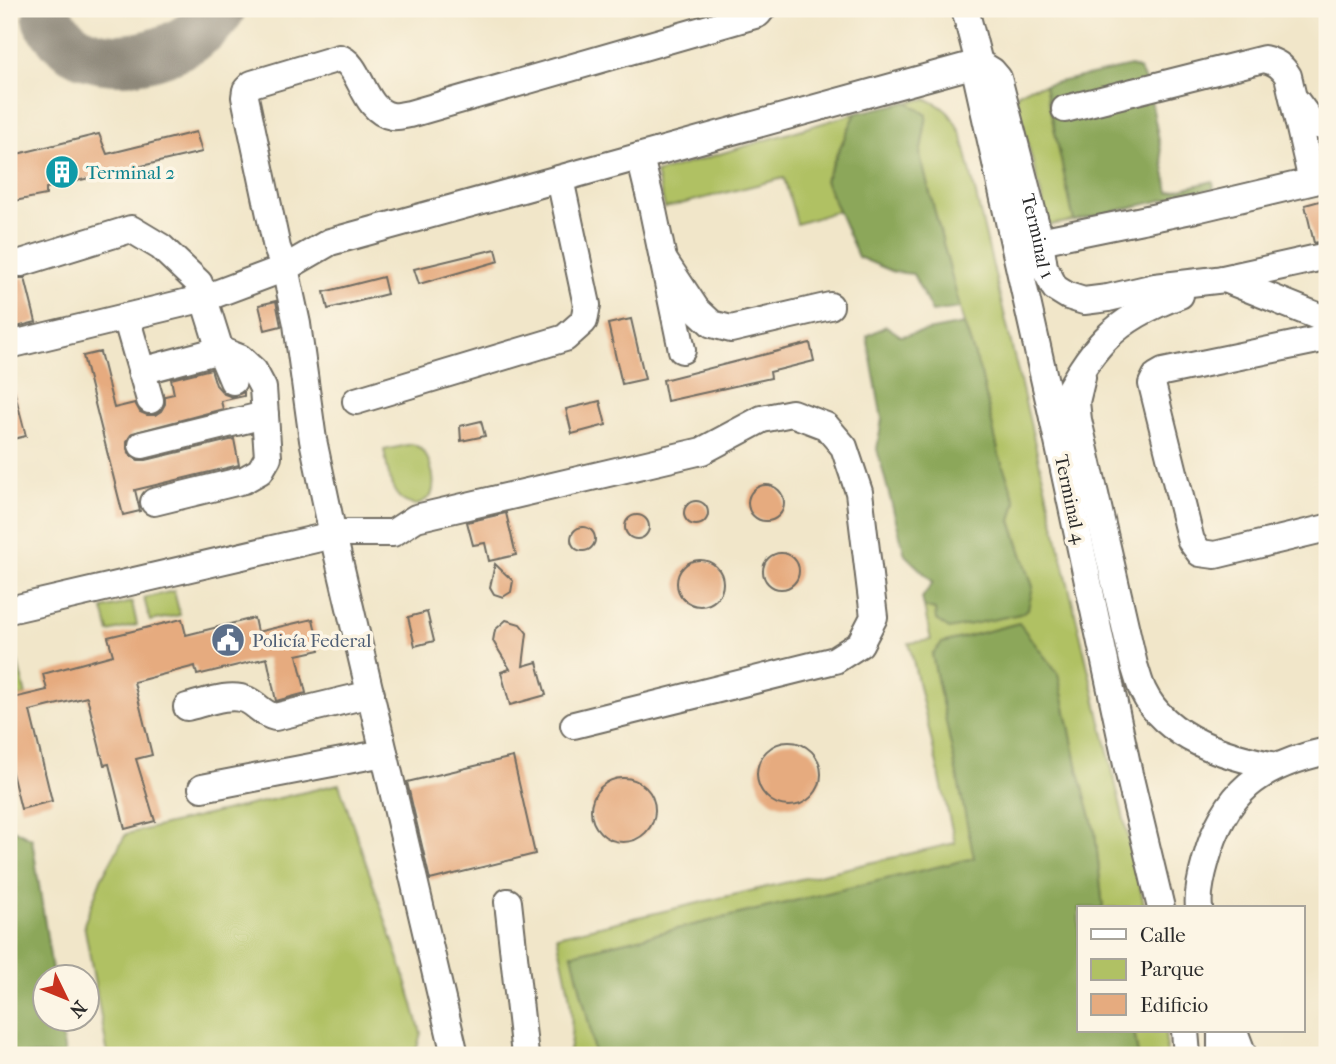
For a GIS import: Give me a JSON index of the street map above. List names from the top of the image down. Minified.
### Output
{"streets":{"street":["Terminal 1","Terminal 4"]},"crossings":[["Terminal 1","Terminal 4"]],"places":{"building":["Terminal 2"],"public building":["Policía Federal"]},"legend":["Calle","Parque","Edificio"],"north":"bottom right"}
